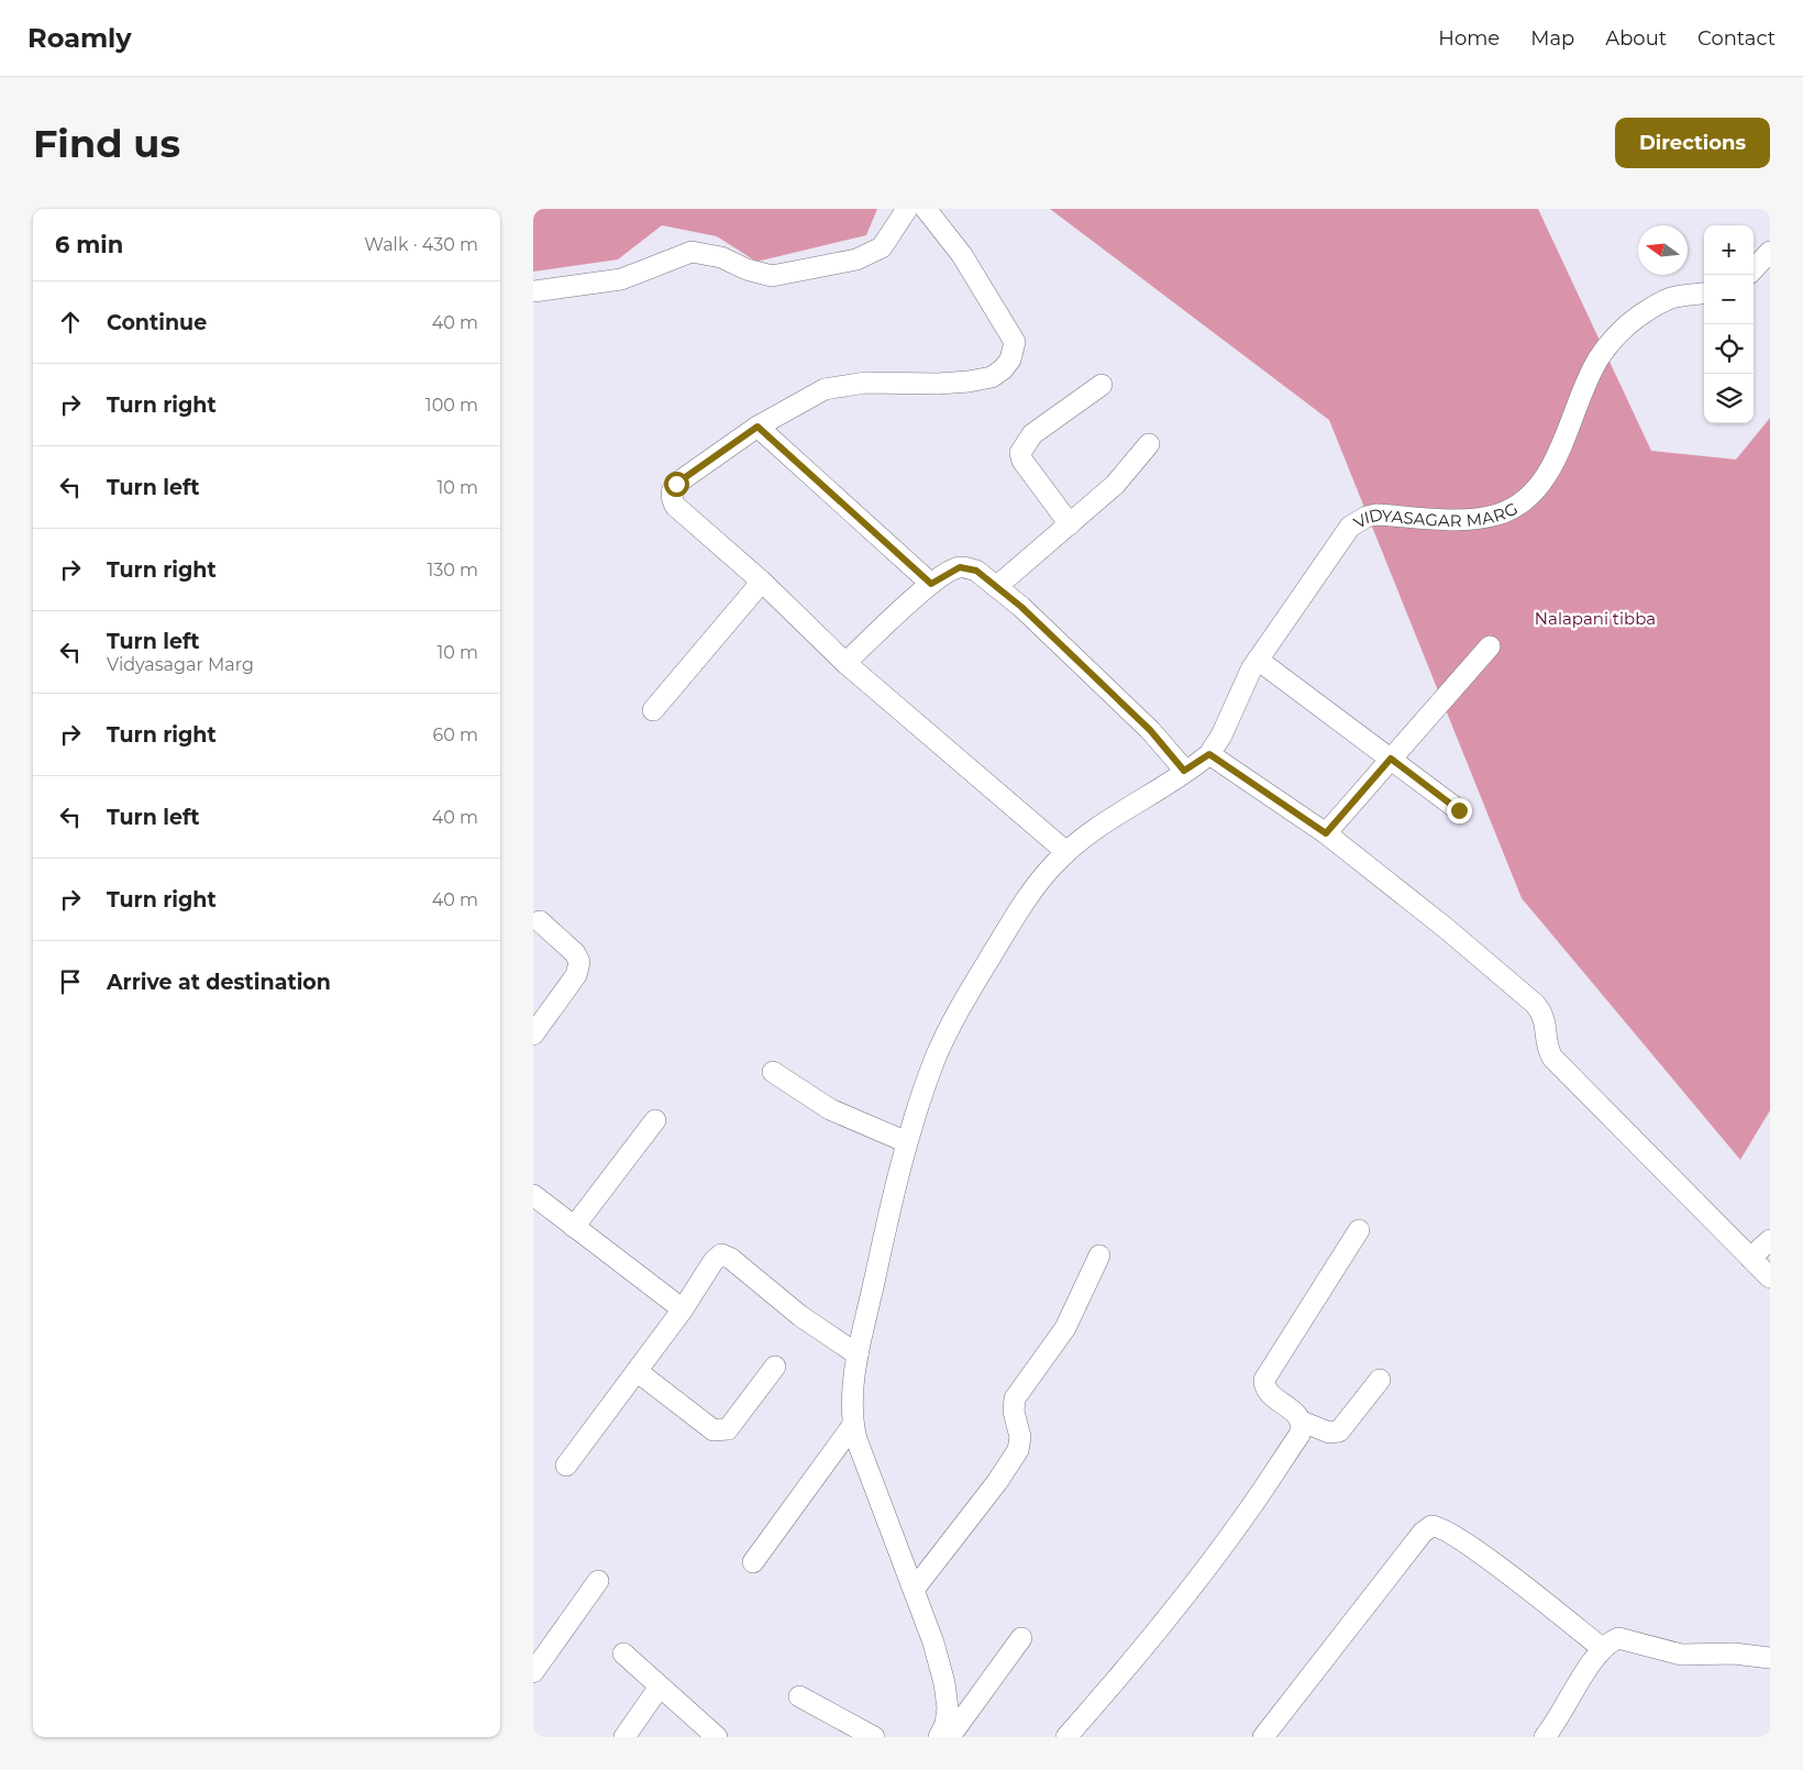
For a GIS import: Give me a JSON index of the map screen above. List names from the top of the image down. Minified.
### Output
{"streets":{"street":["VIDYASAGAR MARG"]},"parks":["Nalapani tibba"],"north":"left","page":{"header":"Roamly","nav":["Home","Map","About","Contact"],"buttons":"Directions","title":"Find us","heading":["6 min","Walk · 430 m"],"map_buttons":["+","−"],"list":[["Continue","40 m"],["Turn right","100 m"],["Turn left","10 m"],["Turn right","130 m"],["Turn left","Vidyasagar Marg","10 m"],["Turn right","60 m"],["Turn left","40 m"],["Turn right","40 m"],"Arrive at destination"]}}
